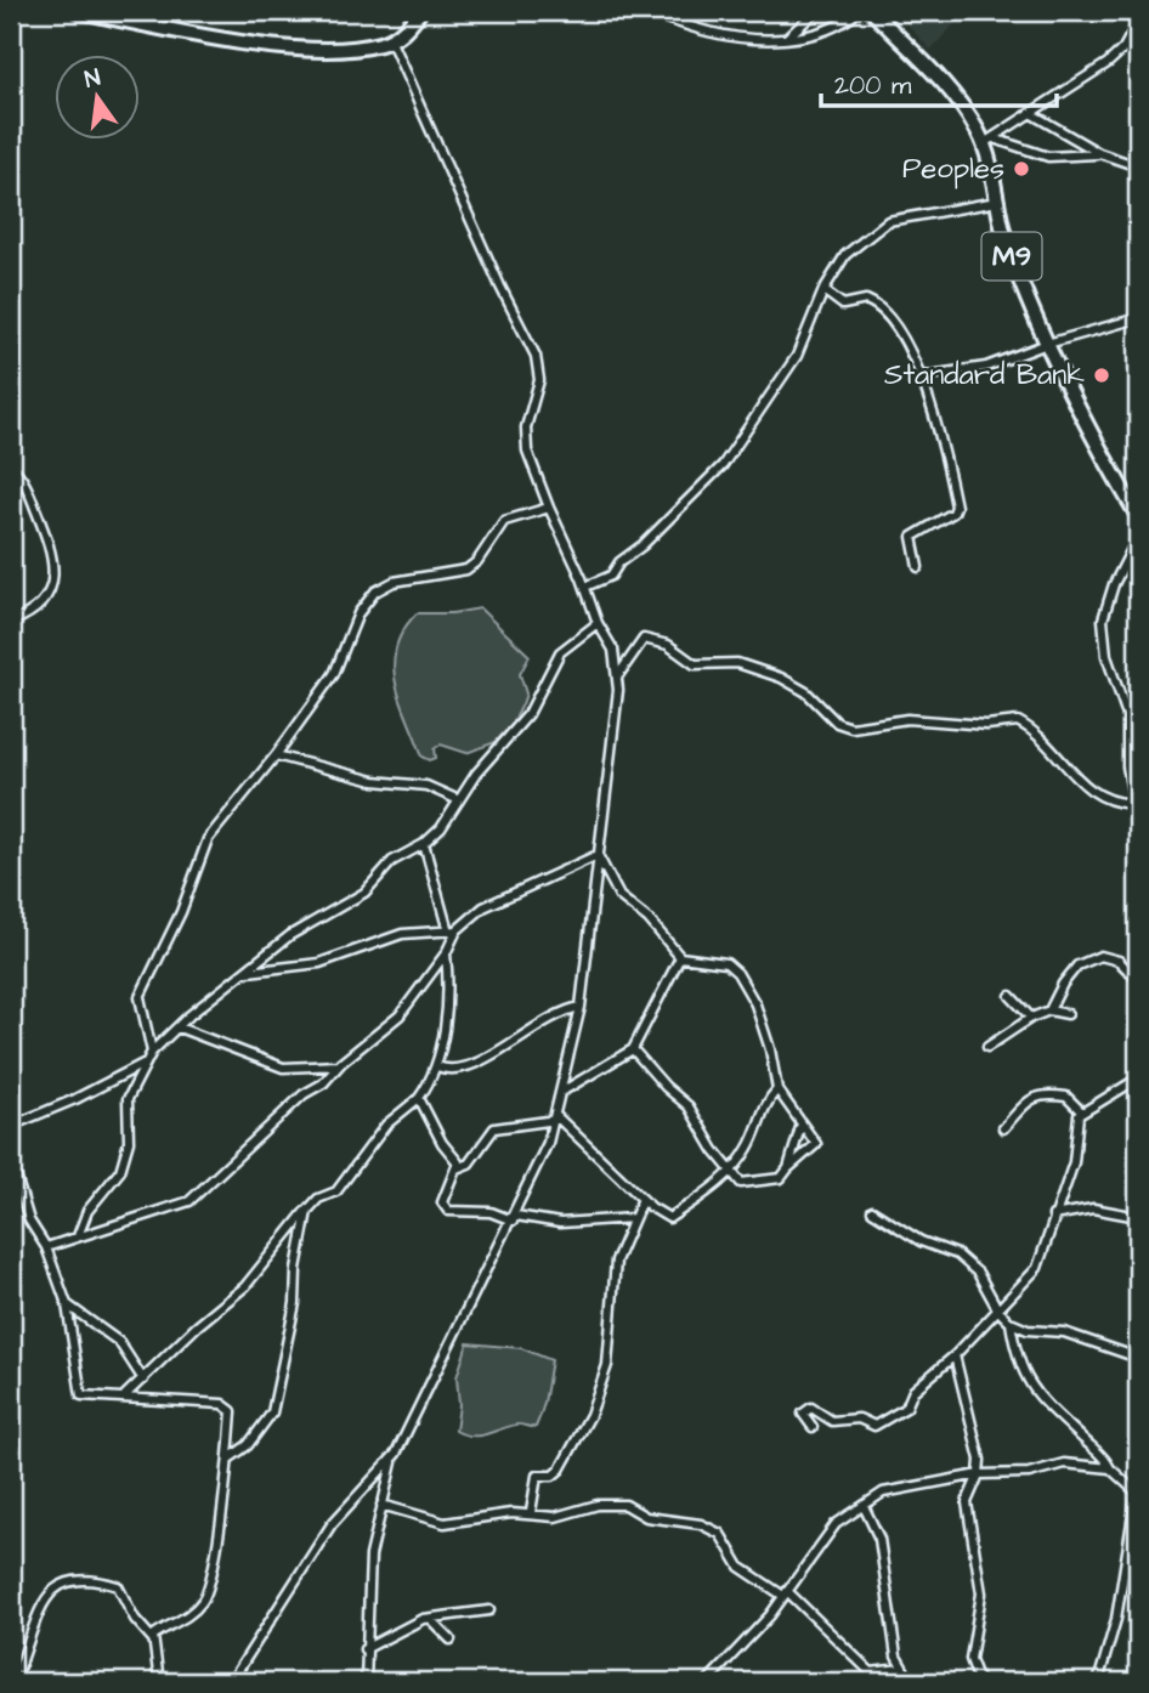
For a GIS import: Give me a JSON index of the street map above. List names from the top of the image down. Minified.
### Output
{"streets":{"main road":["M9"]},"places":["Peoples","Standard Bank"],"scale_bar":"200 m","north":"top"}
